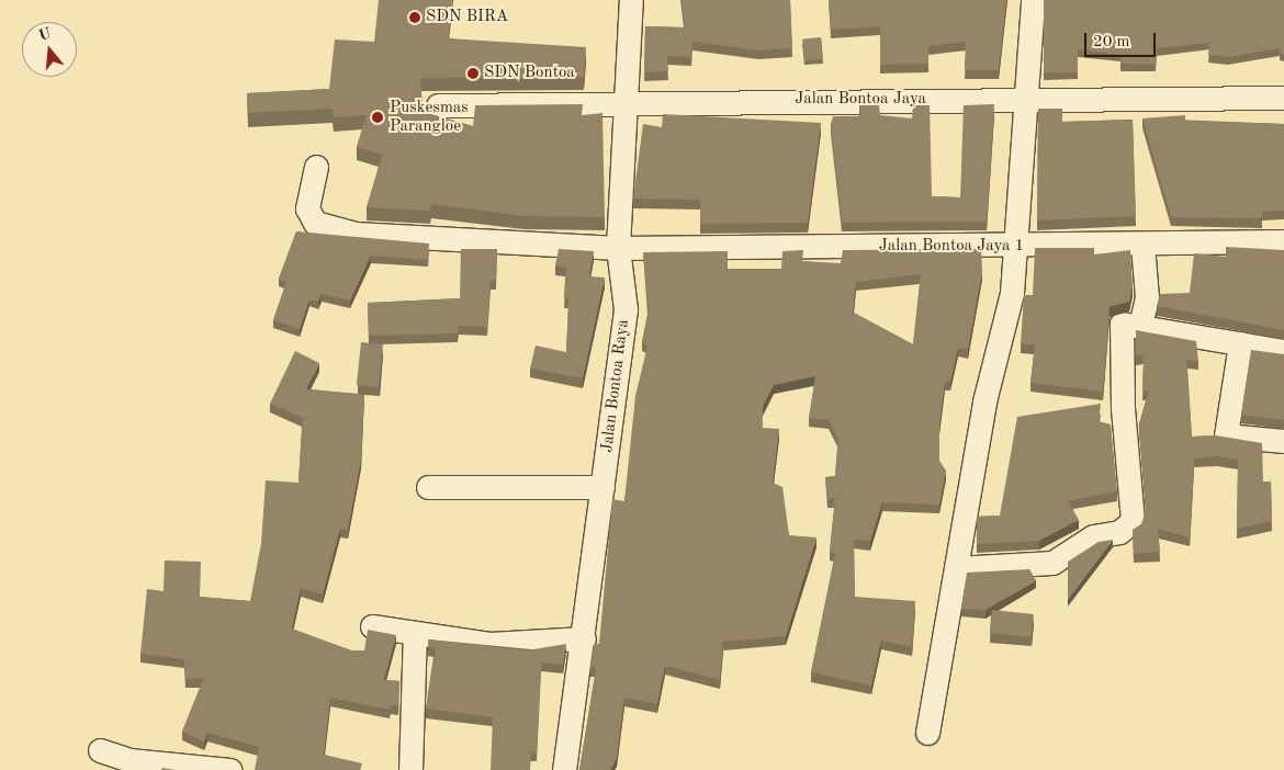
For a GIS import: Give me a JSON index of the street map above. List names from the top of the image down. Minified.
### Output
{"streets":{"street":["Jalan Bontoa Jaya","Jalan Bontoa Jaya 1","Jalan Bontoa Raya"]},"crossings":[["Jalan Bontoa Jaya","Jalan Bontoa Raya"],["Jalan Bontoa Jaya 1","Jalan Bontoa Raya"]],"places":["SDN BIRA","SDN Bontoa","Puskesmas Parangloe"],"scale_bar":"20 m","north":"top"}
